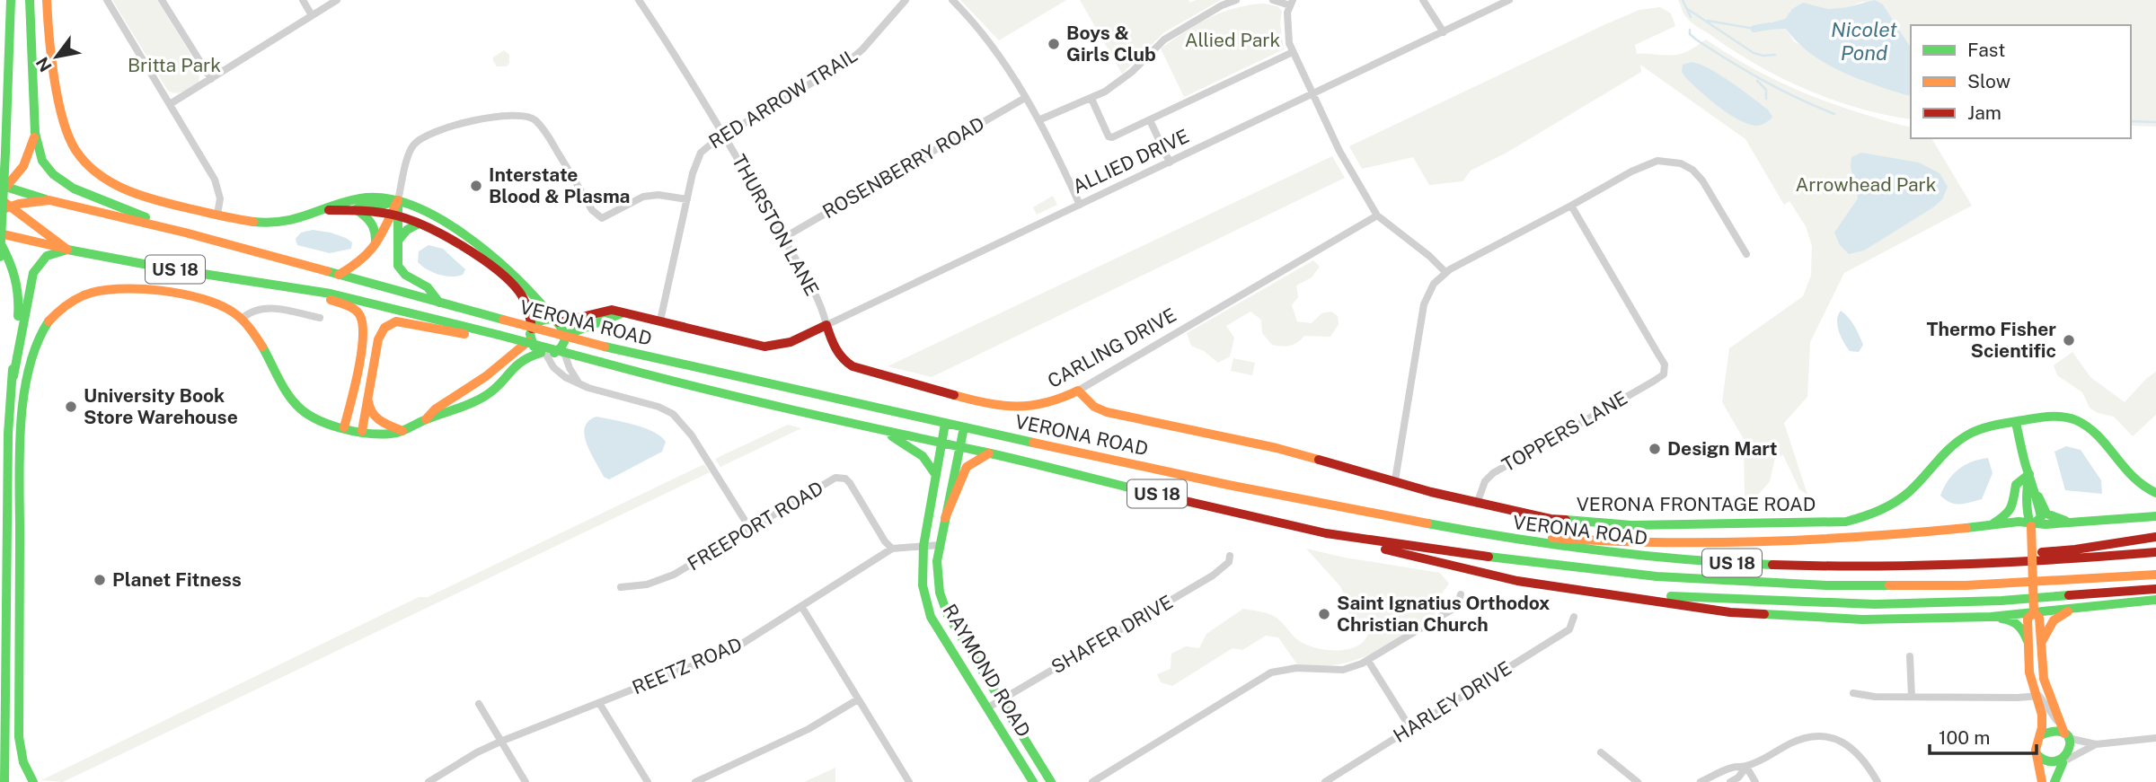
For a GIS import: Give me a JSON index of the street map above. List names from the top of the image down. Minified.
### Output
{"streets":{"main road":["ALLIED DRIVE","US 18","VERONA ROAD","CARLING DRIVE","VERONA FRONTAGE ROAD","RAYMOND ROAD"],"street":["RED ARROW TRAIL","ROSENBERRY ROAD","THURSTON LANE","TOPPERS LANE","FREEPORT ROAD","SHAFER DRIVE","REETZ ROAD","HARLEY DRIVE"]},"crossings":[["RED ARROW TRAIL","ALLIED DRIVE"],["RED ARROW TRAIL","THURSTON LANE"],["ALLIED DRIVE","THURSTON LANE"],["ALLIED DRIVE","CARLING DRIVE"],["ROSENBERRY ROAD","THURSTON LANE"],["THURSTON LANE","CARLING DRIVE"],["US 18","VERONA ROAD"],["VERONA ROAD","RAYMOND ROAD"],["CARLING DRIVE","VERONA FRONTAGE ROAD"],["TOPPERS LANE","VERONA FRONTAGE ROAD"],["FREEPORT ROAD","REETZ ROAD"],["SHAFER DRIVE","RAYMOND ROAD"],["REETZ ROAD","RAYMOND ROAD"]],"water":["Nicolet Pond"],"parks":["Allied Park","Britta Park","Arrowhead Park"],"places":["Boys & Girls Club","Interstate Blood & Plasma","Thermo Fisher Scientific","University Book Store Warehouse","Design Mart","Planet Fitness","Saint Ignatius Orthodox Christian Church"],"legend":["Fast","Slow","Jam"],"scale_bar":"100 m","north":"bottom left"}
